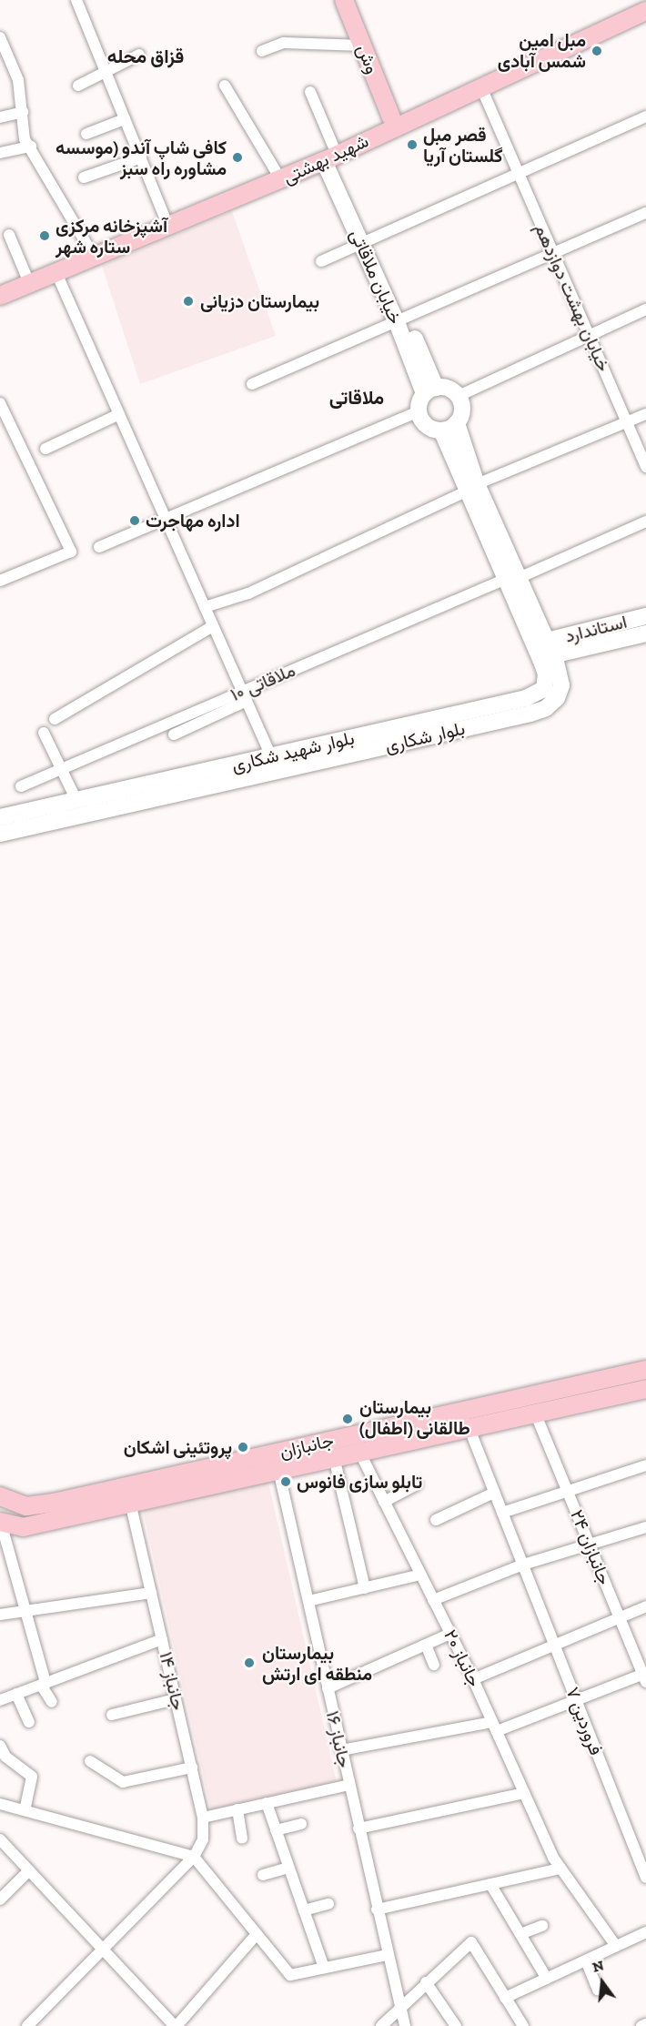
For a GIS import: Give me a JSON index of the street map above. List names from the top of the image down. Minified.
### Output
{"streets":{"main road":["وش","شهید بهشتی","خیابان ملاقاتی","استاندارد","بلوار شکاری","بلوار شهید شکاری","جانبازان"],"street":["خیابان بهشت دوازدهم","۱۰ ملاقاتی","جانبازان ۲۴","۲۰ جانباز","جانباز ۱۴","فروردین ۷","جانباز ۱۶"]},"crossings":[["وش","شهید بهشتی"],["شهید بهشتی","خیابان ملاقاتی"],["شهید بهشتی","خیابان بهشت دوازدهم"],["خیابان ملاقاتی","بلوار شکاری"],["استاندارد","بلوار شکاری"],["استاندارد","بلوار شهید شکاری"],["۱۰ ملاقاتی","بلوار شکاری"],["بلوار شکاری","بلوار شهید شکاری"],["جانبازان","جانبازان ۲۴"],["جانبازان","۲۰ جانباز"],["جانبازان","جانباز ۱۴"],["جانبازان","فروردین ۷"],["جانبازان","جانباز ۱۶"]],"districts":["قزاق محله","ملاقاتی"],"places":["مبل امین شمس آبادی","قصر مبل گلستان آریا","کافی شاپ آندو (موسسه مشاوره راه سبز","آشپزخانه مرکزی ستاره شهر","بیمارستان دزیانی","اداره مهاجرت","بیمارستان طالقانی (اطفال)","پروتئینی اشکان","تابلو سازی فانوس","بیمارستان منطقه ای ارتش"],"north":"top"}
